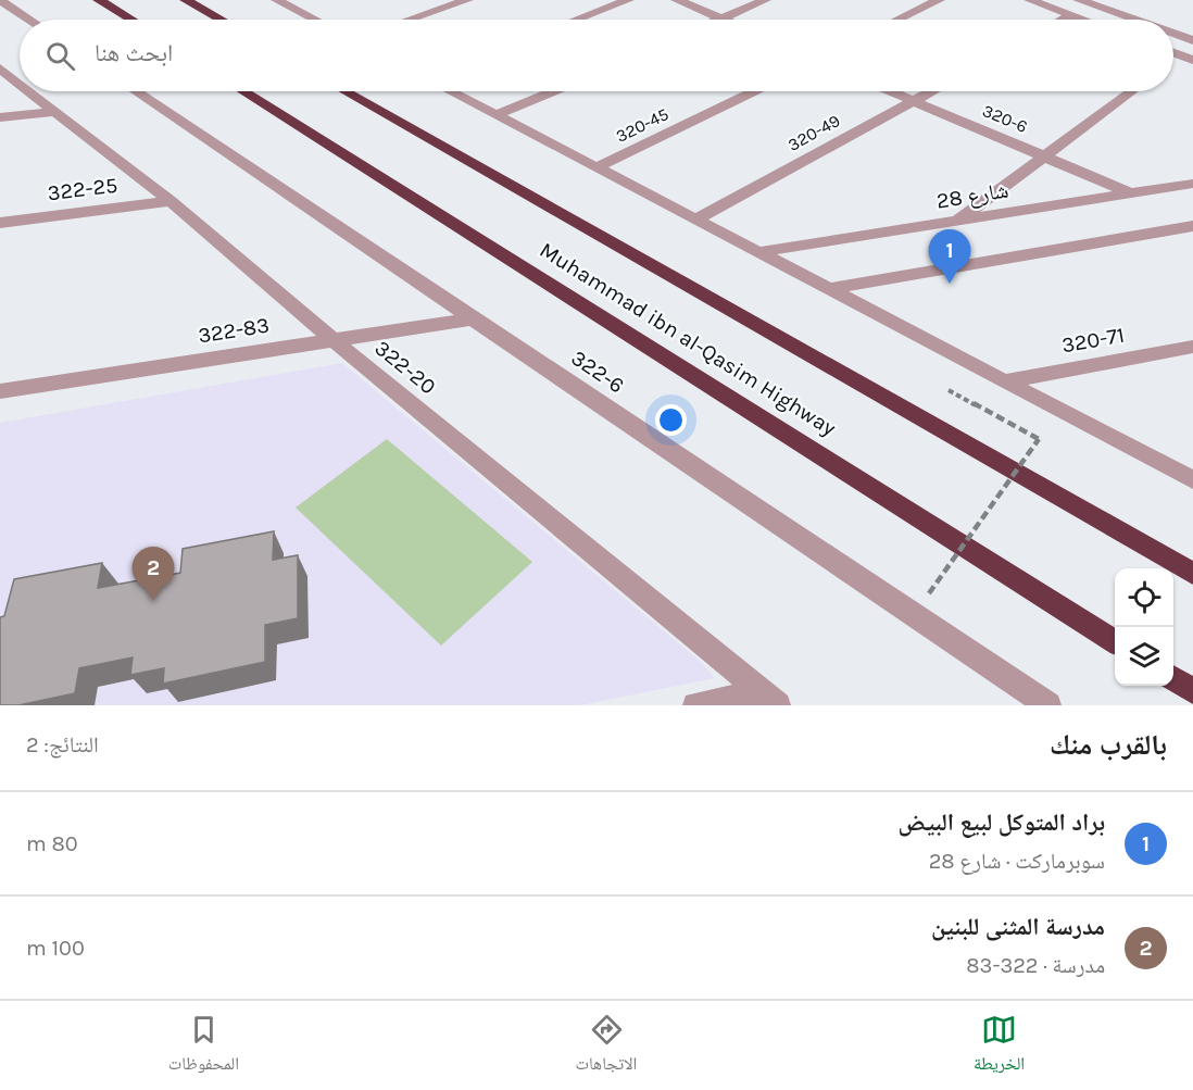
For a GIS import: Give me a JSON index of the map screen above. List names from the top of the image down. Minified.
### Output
{"streets":{"highway":["Muhammad ibn al-Qasim Highway"],"street":["320-6","320-45","320-49","322-25","شارع 28","322-83","320-71","322-20","322-6"]},"crossings":[["320-6","320-49"],["320-6","شارع 28"],["322-25","322-20"],["322-83","322-20"],["322-83","322-6"]],"page":{"search":"ابحث هنا","pins":["1","2"],"heading":["بالقرب منك","النتائج: 2"],"list":[{"mark":"1","name":"براد المتوكل لبيع البيض","note":"سوبرماركت · شارع 28","value":"80 m"},{"mark":"2","name":"مدرسة المثنى للبنين","note":"مدرسة · 322-83","value":"100 m"}],"nav":["الخريطة","الاتجاهات","المحفوظات"]}}
